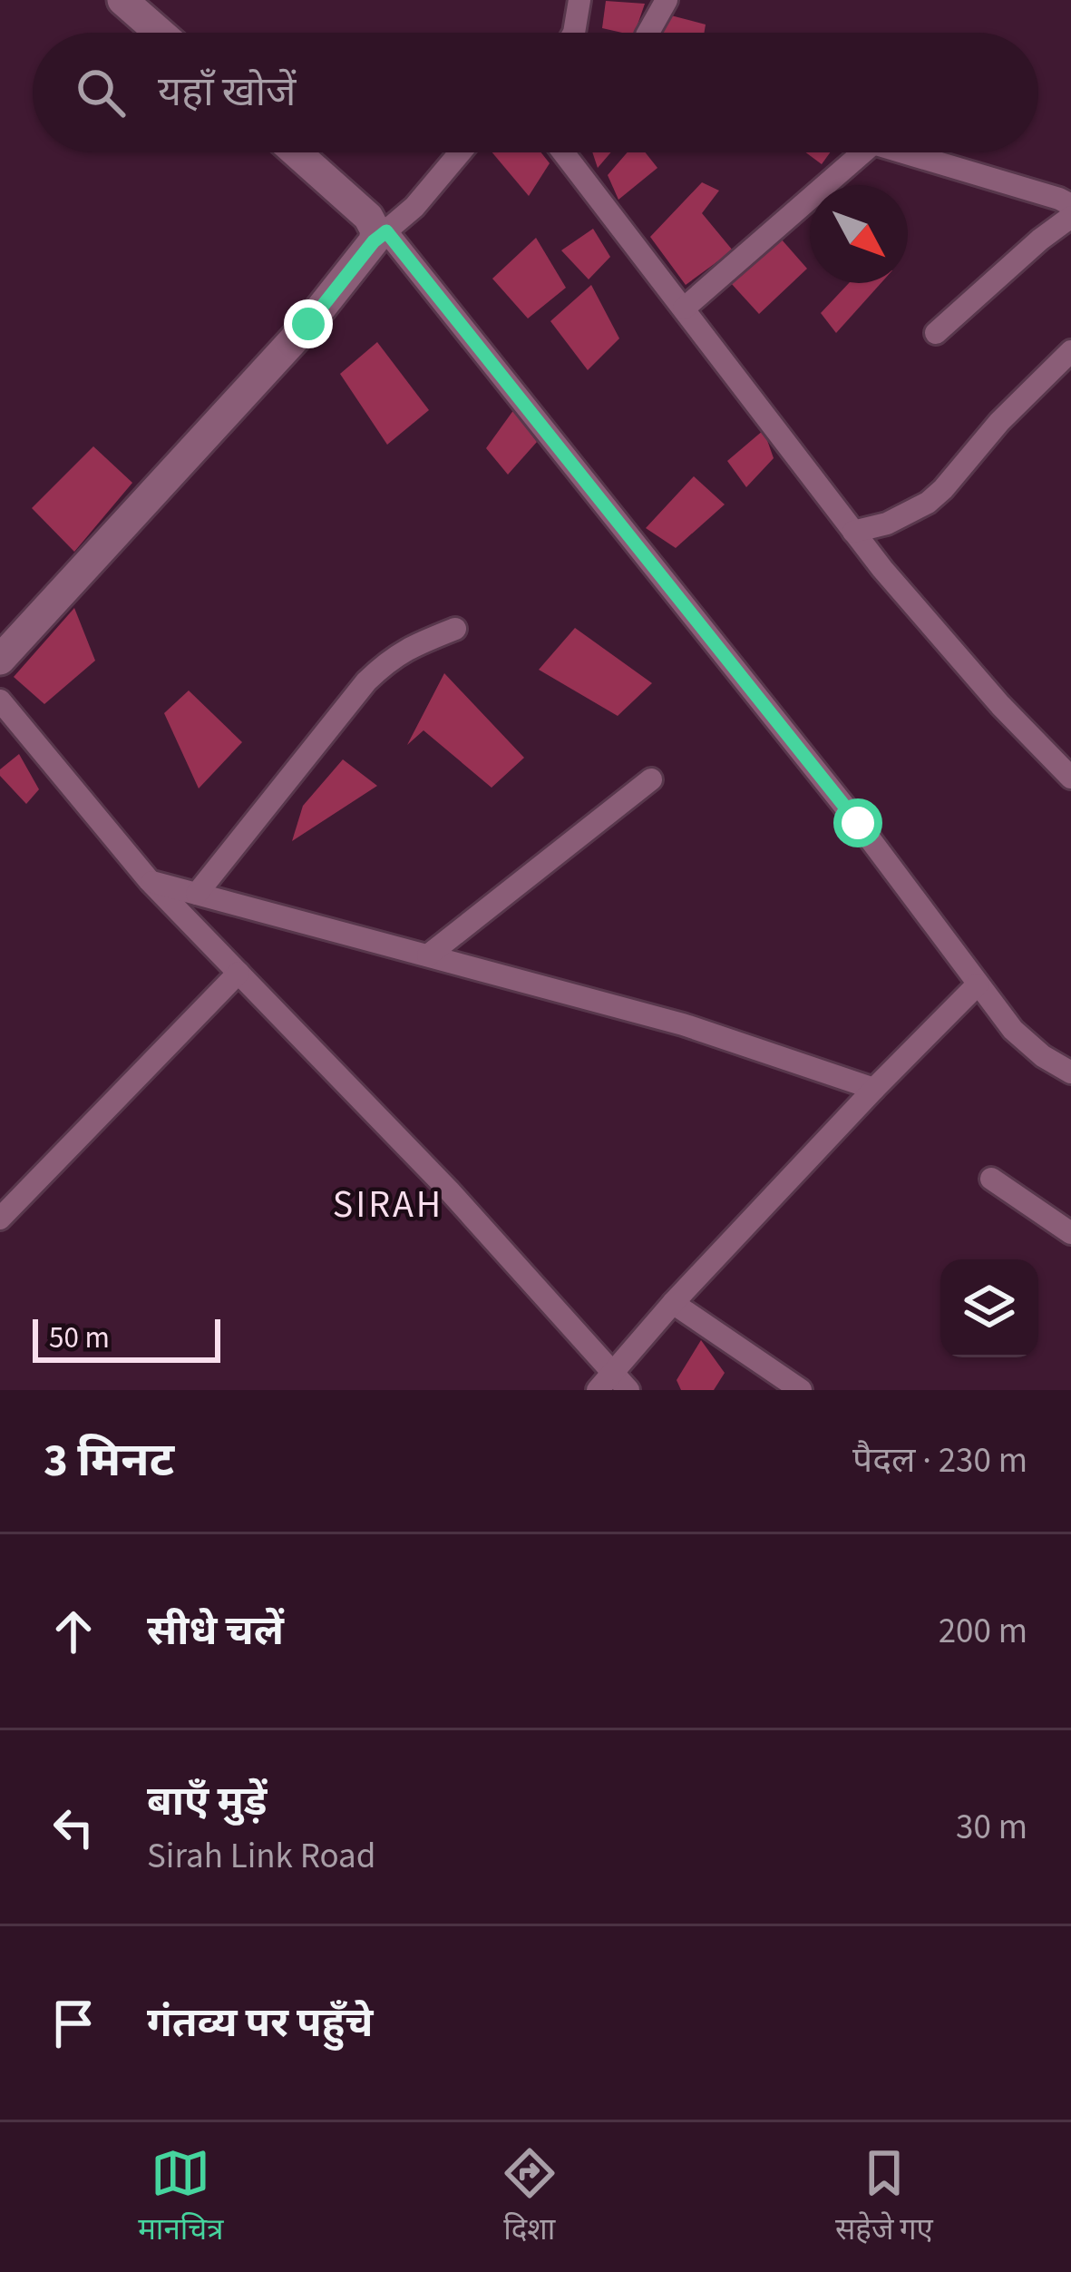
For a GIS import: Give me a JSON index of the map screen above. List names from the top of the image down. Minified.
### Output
{"districts":["SIRAH"],"scale_bar":"50 m","north":"bottom right","page":{"search":"यहाँ खोजें","scale":"50 m","heading":["3 मिनट","पैदल · 230 m"],"list":[["सीधे चलें","200 m"],["बाएँ मुड़ें","Sirah Link Road","30 m"],"गंतव्य पर पहुँचे"],"nav":["मानचित्र","दिशा","सहेजे गए"]}}
